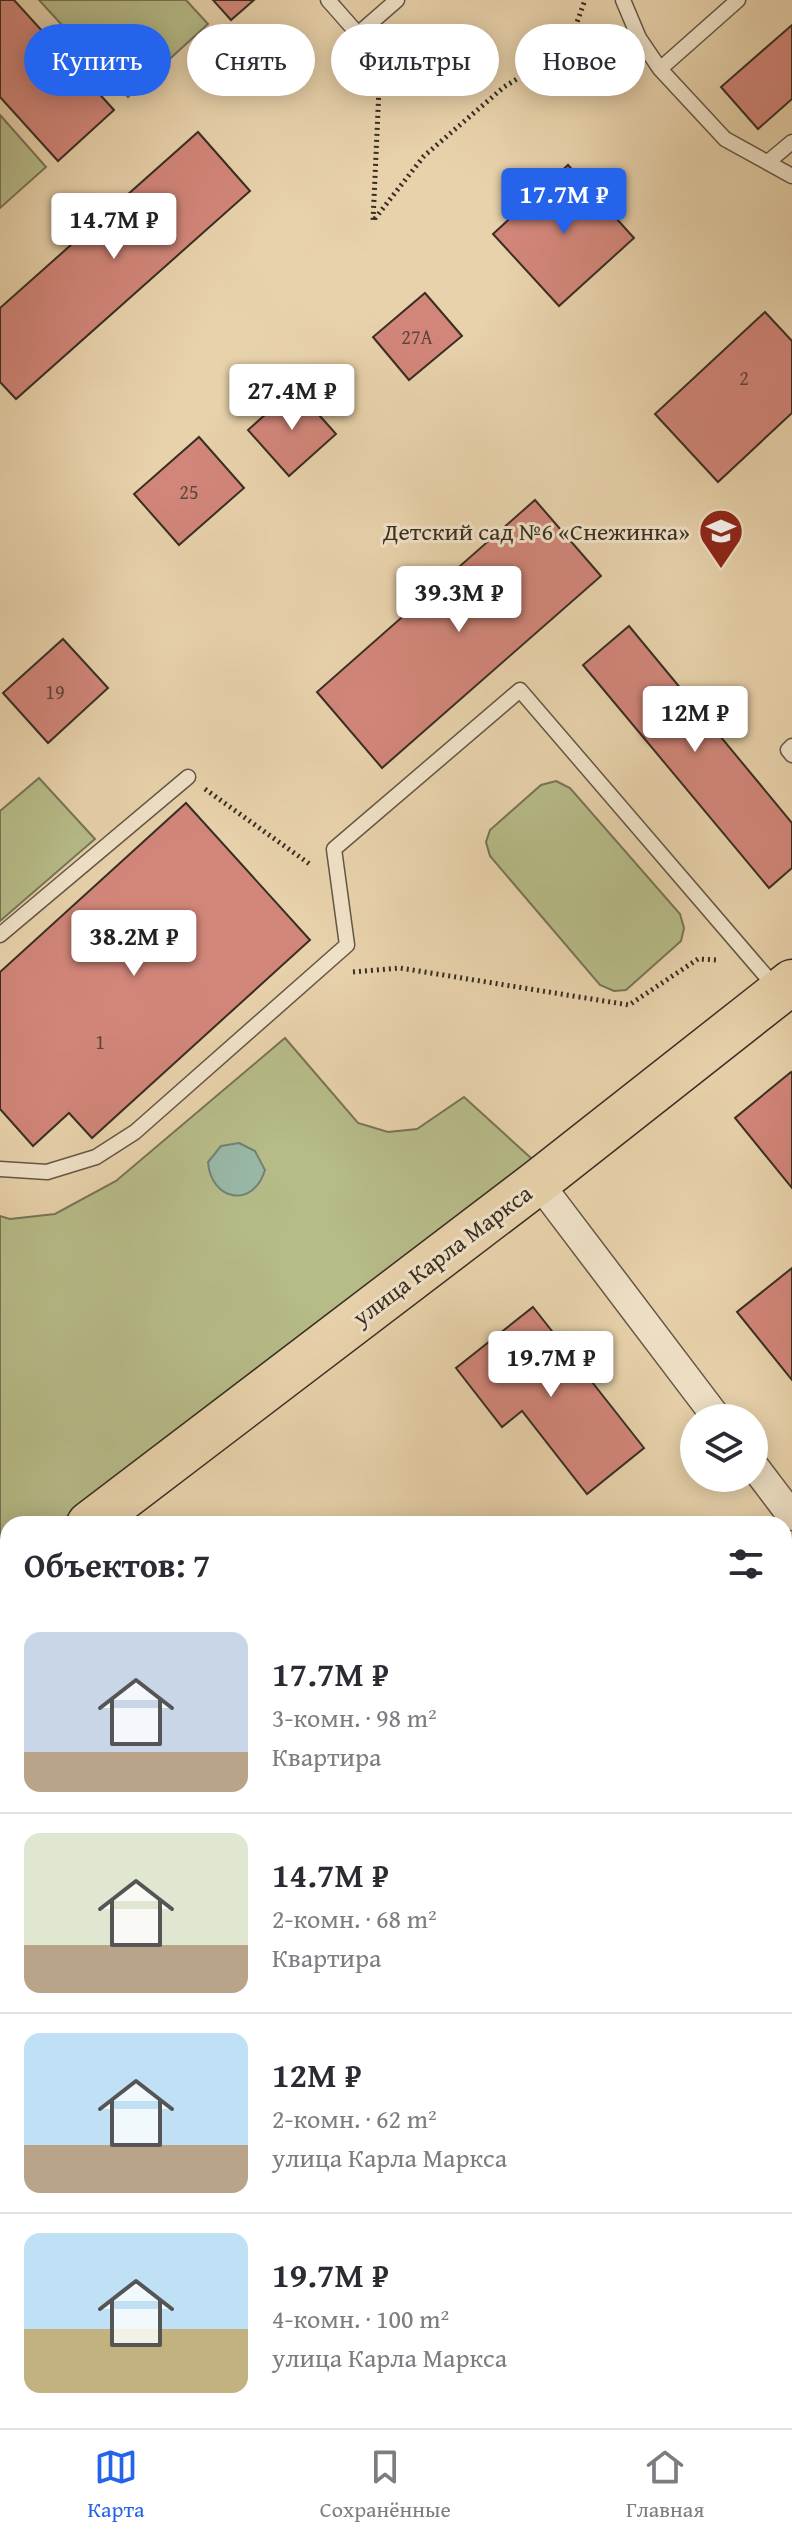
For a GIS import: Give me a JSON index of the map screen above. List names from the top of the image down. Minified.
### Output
{"streets":{"main road":["улица Карла Маркса"]},"places":{"school or university":["Детский сад №6 «Снежинка»"]},"house_numbers":["27А","2","25","19","1"],"page":{"chip":["Купить","Снять","Фильтры","Новое"],"price":["17.7M ₽","14.7M ₽","27.4M ₽","39.3M ₽","12M ₽","38.2M ₽","19.7M ₽"],"heading":"Объектов: 7","list":[{"name":"17.7M ₽","note":"3-комн. · 98 m² · Квартира"},{"name":"14.7M ₽","note":"2-комн. · 68 m² · Квартира"},{"name":"12M ₽","note":"2-комн. · 62 m² · улица Карла Маркса"},{"name":"19.7M ₽","note":"4-комн. · 100 m² · улица Карла Маркса"}],"tabs":["Карта","Сохранённые","Главная"]}}
